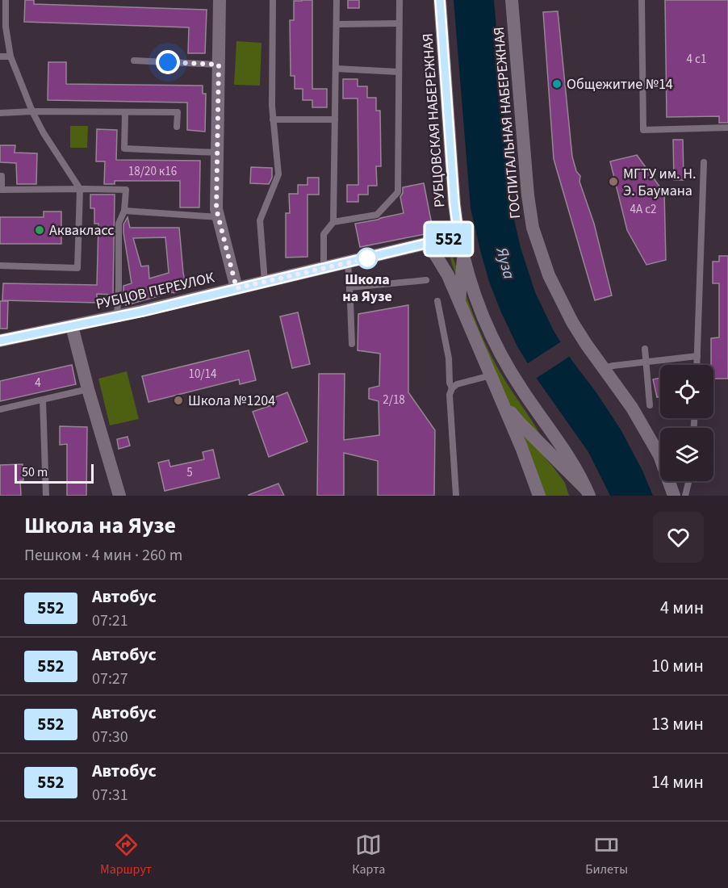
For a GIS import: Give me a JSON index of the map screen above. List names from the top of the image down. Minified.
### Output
{"streets":{"street":["РУБЦОВСКАЯ НАБЕРЕЖНАЯ","ГОСПИТАЛЬНАЯ НАБЕРЕЖНАЯ","РУБЦОВ ПЕРЕУЛОК"]},"crossings":[["РУБЦОВСКАЯ НАБЕРЕЖНАЯ","РУБЦОВ ПЕРЕУЛОК"]],"water":["Яуза"],"places":["Общежитие №14","МГТУ им. Н. Э. Баумана","Аквакласс","Школа на Яузе","Школа №1204"],"lines":["bus line 552"],"house_numbers":["4 с1","18/20 к16","4А с2","10/14","4","2/18","5"],"scale_bar":"50 m","page":{"on_map":"552","scale":"50 m","heading":["Школа на Яузе","Пешком · 4 мин · 260 m"],"list":[{"mark":"552","name":"Автобус","note":"07:21","value":"4 мин"},{"mark":"552","name":"Автобус","note":"07:27","value":"10 мин"},{"mark":"552","name":"Автобус","note":"07:30","value":"13 мин"},{"mark":"552","name":"Автобус","note":"07:31","value":"14 мин"}],"tabs":["Маршрут","Карта","Билеты"]}}
